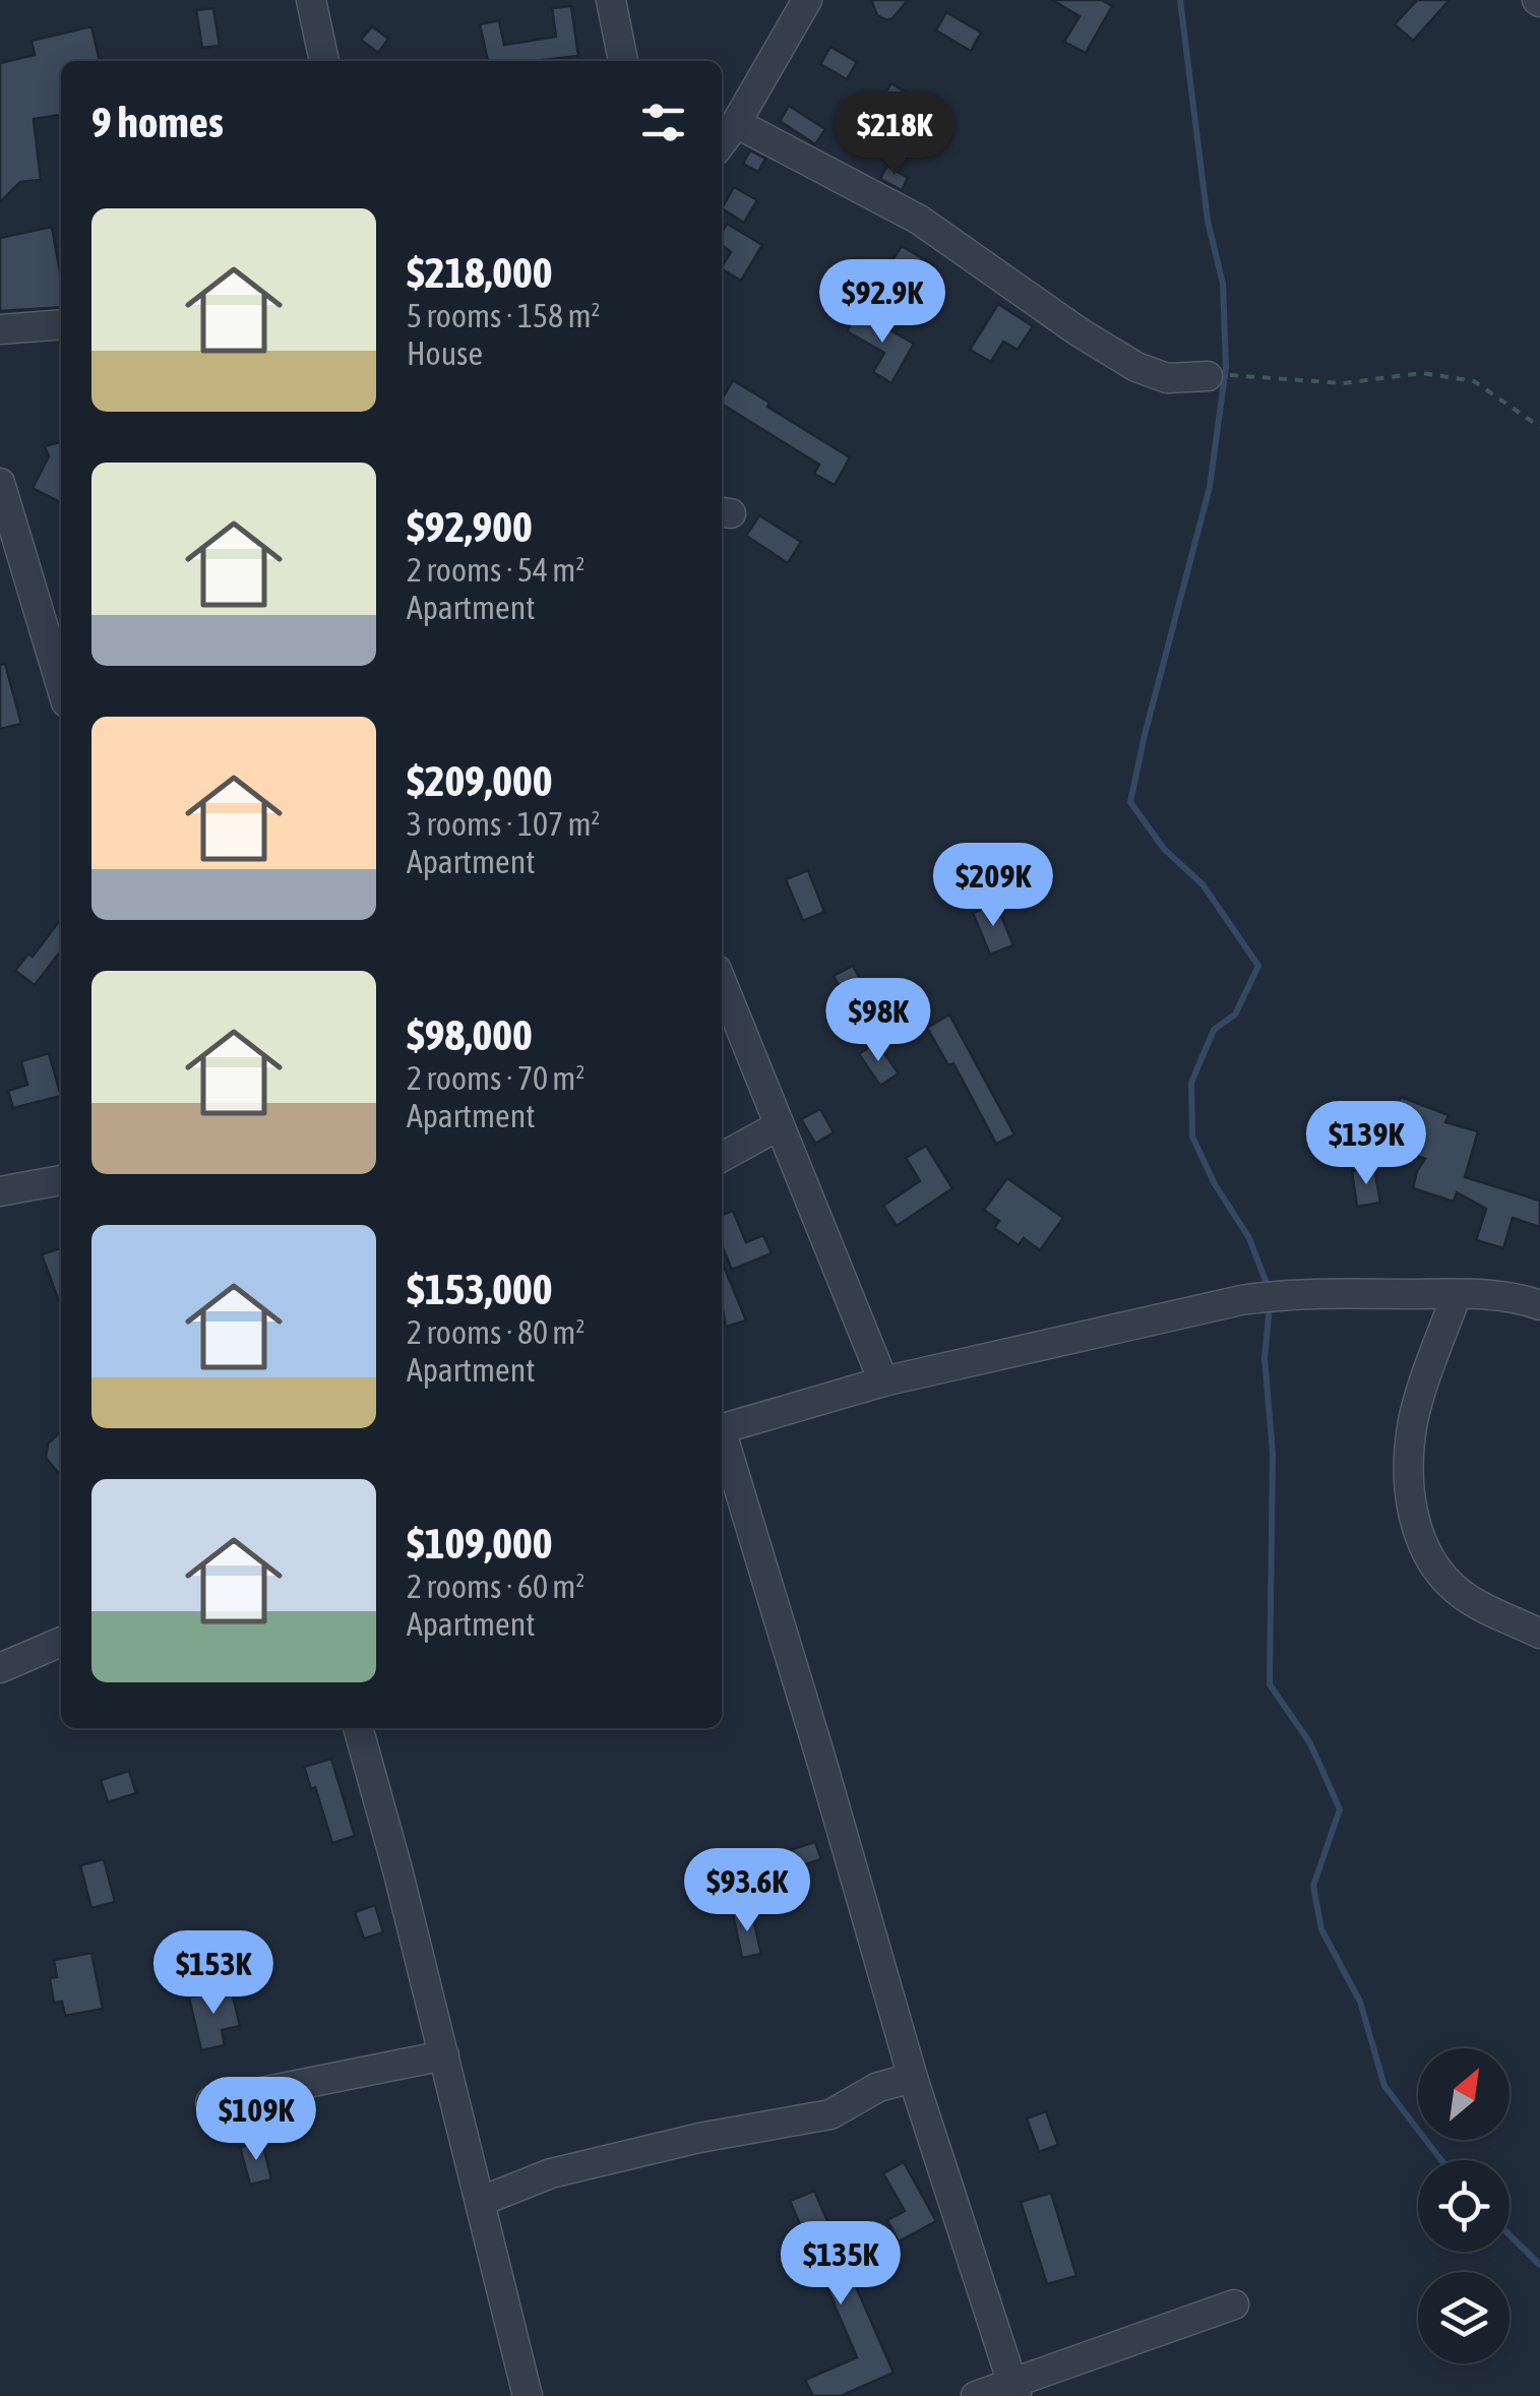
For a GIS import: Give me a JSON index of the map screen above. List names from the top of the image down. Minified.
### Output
{"north":"top right","page":{"heading":"9 homes","price":["$218K","$92.9K","$209K","$98K","$139K","$93.6K","$153K","$109K","$135K"],"list":[{"name":"$218,000","note":"5 rooms · 158 m² · House"},{"name":"$92,900","note":"2 rooms · 54 m² · Apartment"},{"name":"$209,000","note":"3 rooms · 107 m² · Apartment"},{"name":"$98,000","note":"2 rooms · 70 m² · Apartment"},{"name":"$153,000","note":"2 rooms · 80 m² · Apartment"},{"name":"$109,000","note":"2 rooms · 60 m² · Apartment"}]}}
